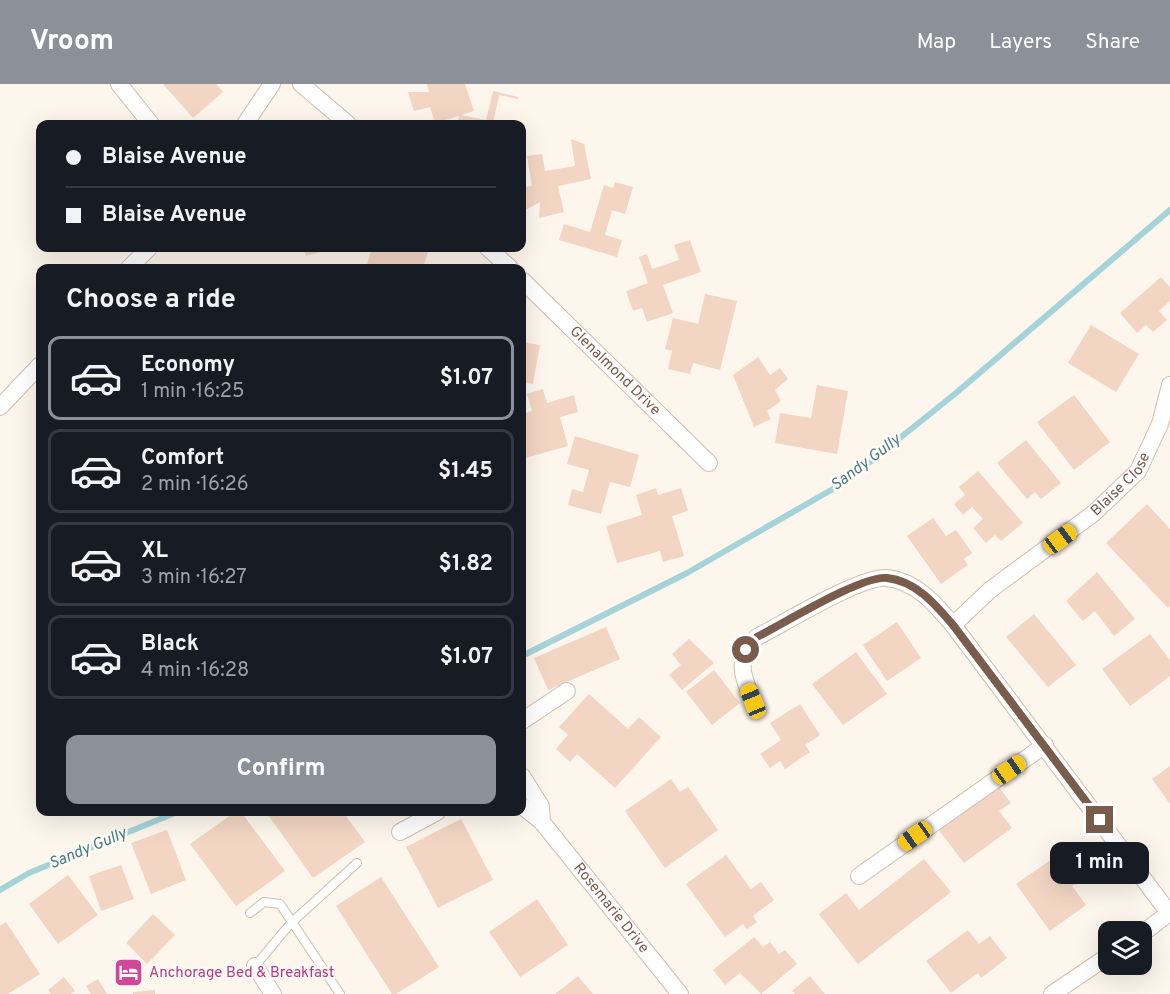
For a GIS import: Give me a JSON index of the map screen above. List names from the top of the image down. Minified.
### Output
{"streets":{"street":["Glenalmond Drive","Blaise Close","Rosemarie Drive"]},"water":["Sandy Gully"],"places":{"hotel":["Anchorage Bed & Breakfast"]},"page":{"header":"Vroom","nav":["Map","Layers","Share"],"banner":["Blaise Avenue","Blaise Avenue"],"heading":"Choose a ride","list":[{"name":"Economy","note":"1 min · 16:25","value":"$1.07"},{"name":"Comfort","note":"2 min · 16:26","value":"$1.45"},{"name":"XL","note":"3 min · 16:27","value":"$1.82"},{"name":"Black","note":"4 min · 16:28","value":"$1.07"}],"buttons":"Confirm","bubble":"1 min"}}
